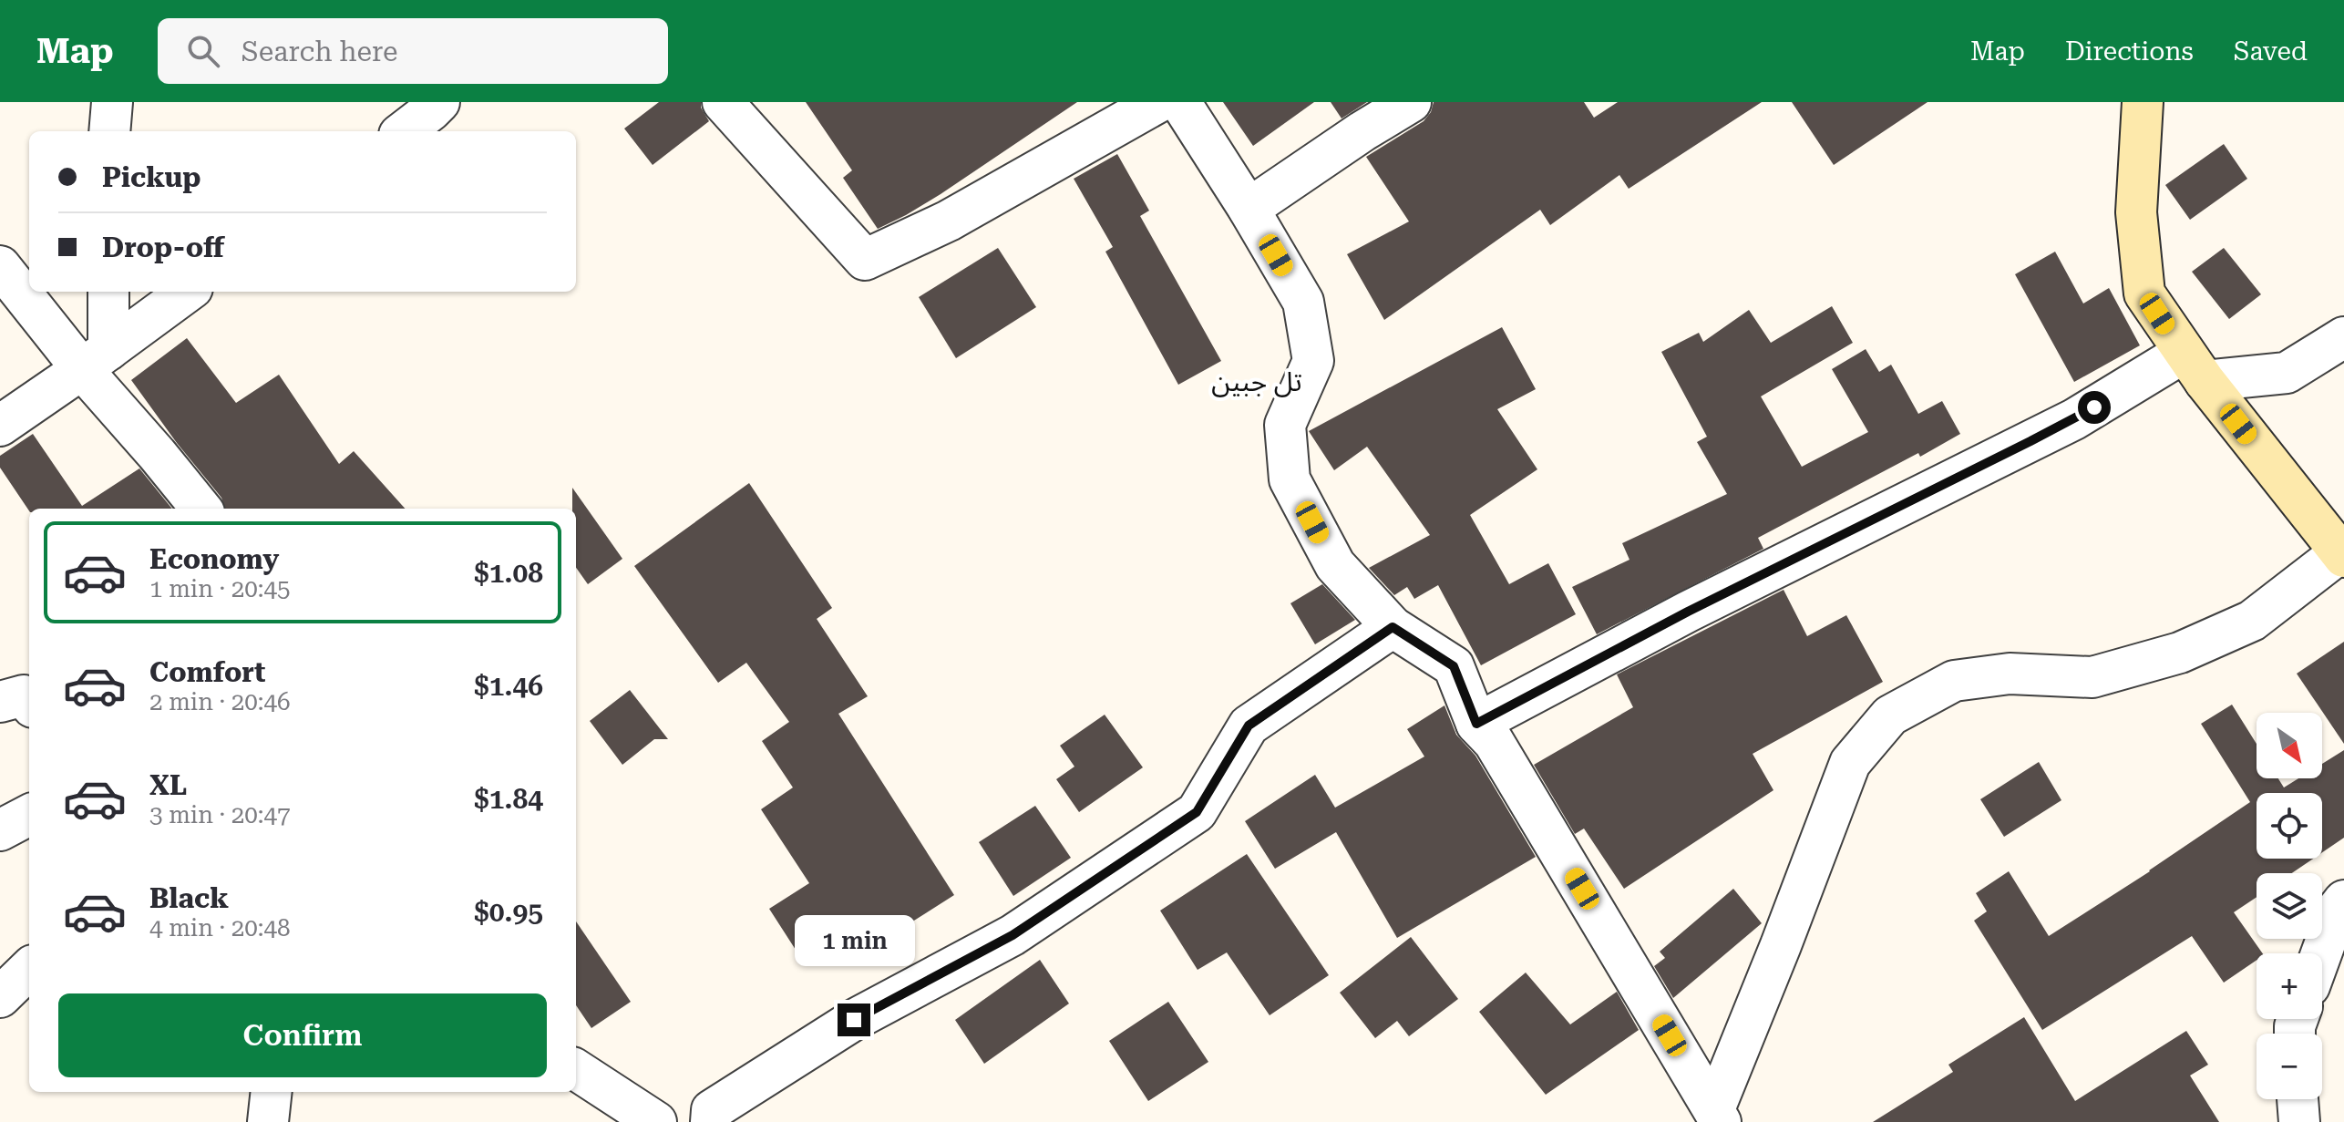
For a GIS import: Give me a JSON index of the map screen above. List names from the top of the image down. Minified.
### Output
{"districts":["تل جبين"],"north":"bottom right","page":{"header":"Map","search":"Search here","nav":["Map","Directions","Saved"],"banner":["Pickup","Drop-off"],"list":[{"name":"Economy","note":"1 min · 20:45","value":"$1.08"},{"name":"Comfort","note":"2 min · 20:46","value":"$1.46"},{"name":"XL","note":"3 min · 20:47","value":"$1.84"},{"name":"Black","note":"4 min · 20:48","value":"$0.95"}],"map_buttons":["+","−"],"bubble":"1 min","buttons":"Confirm"}}
